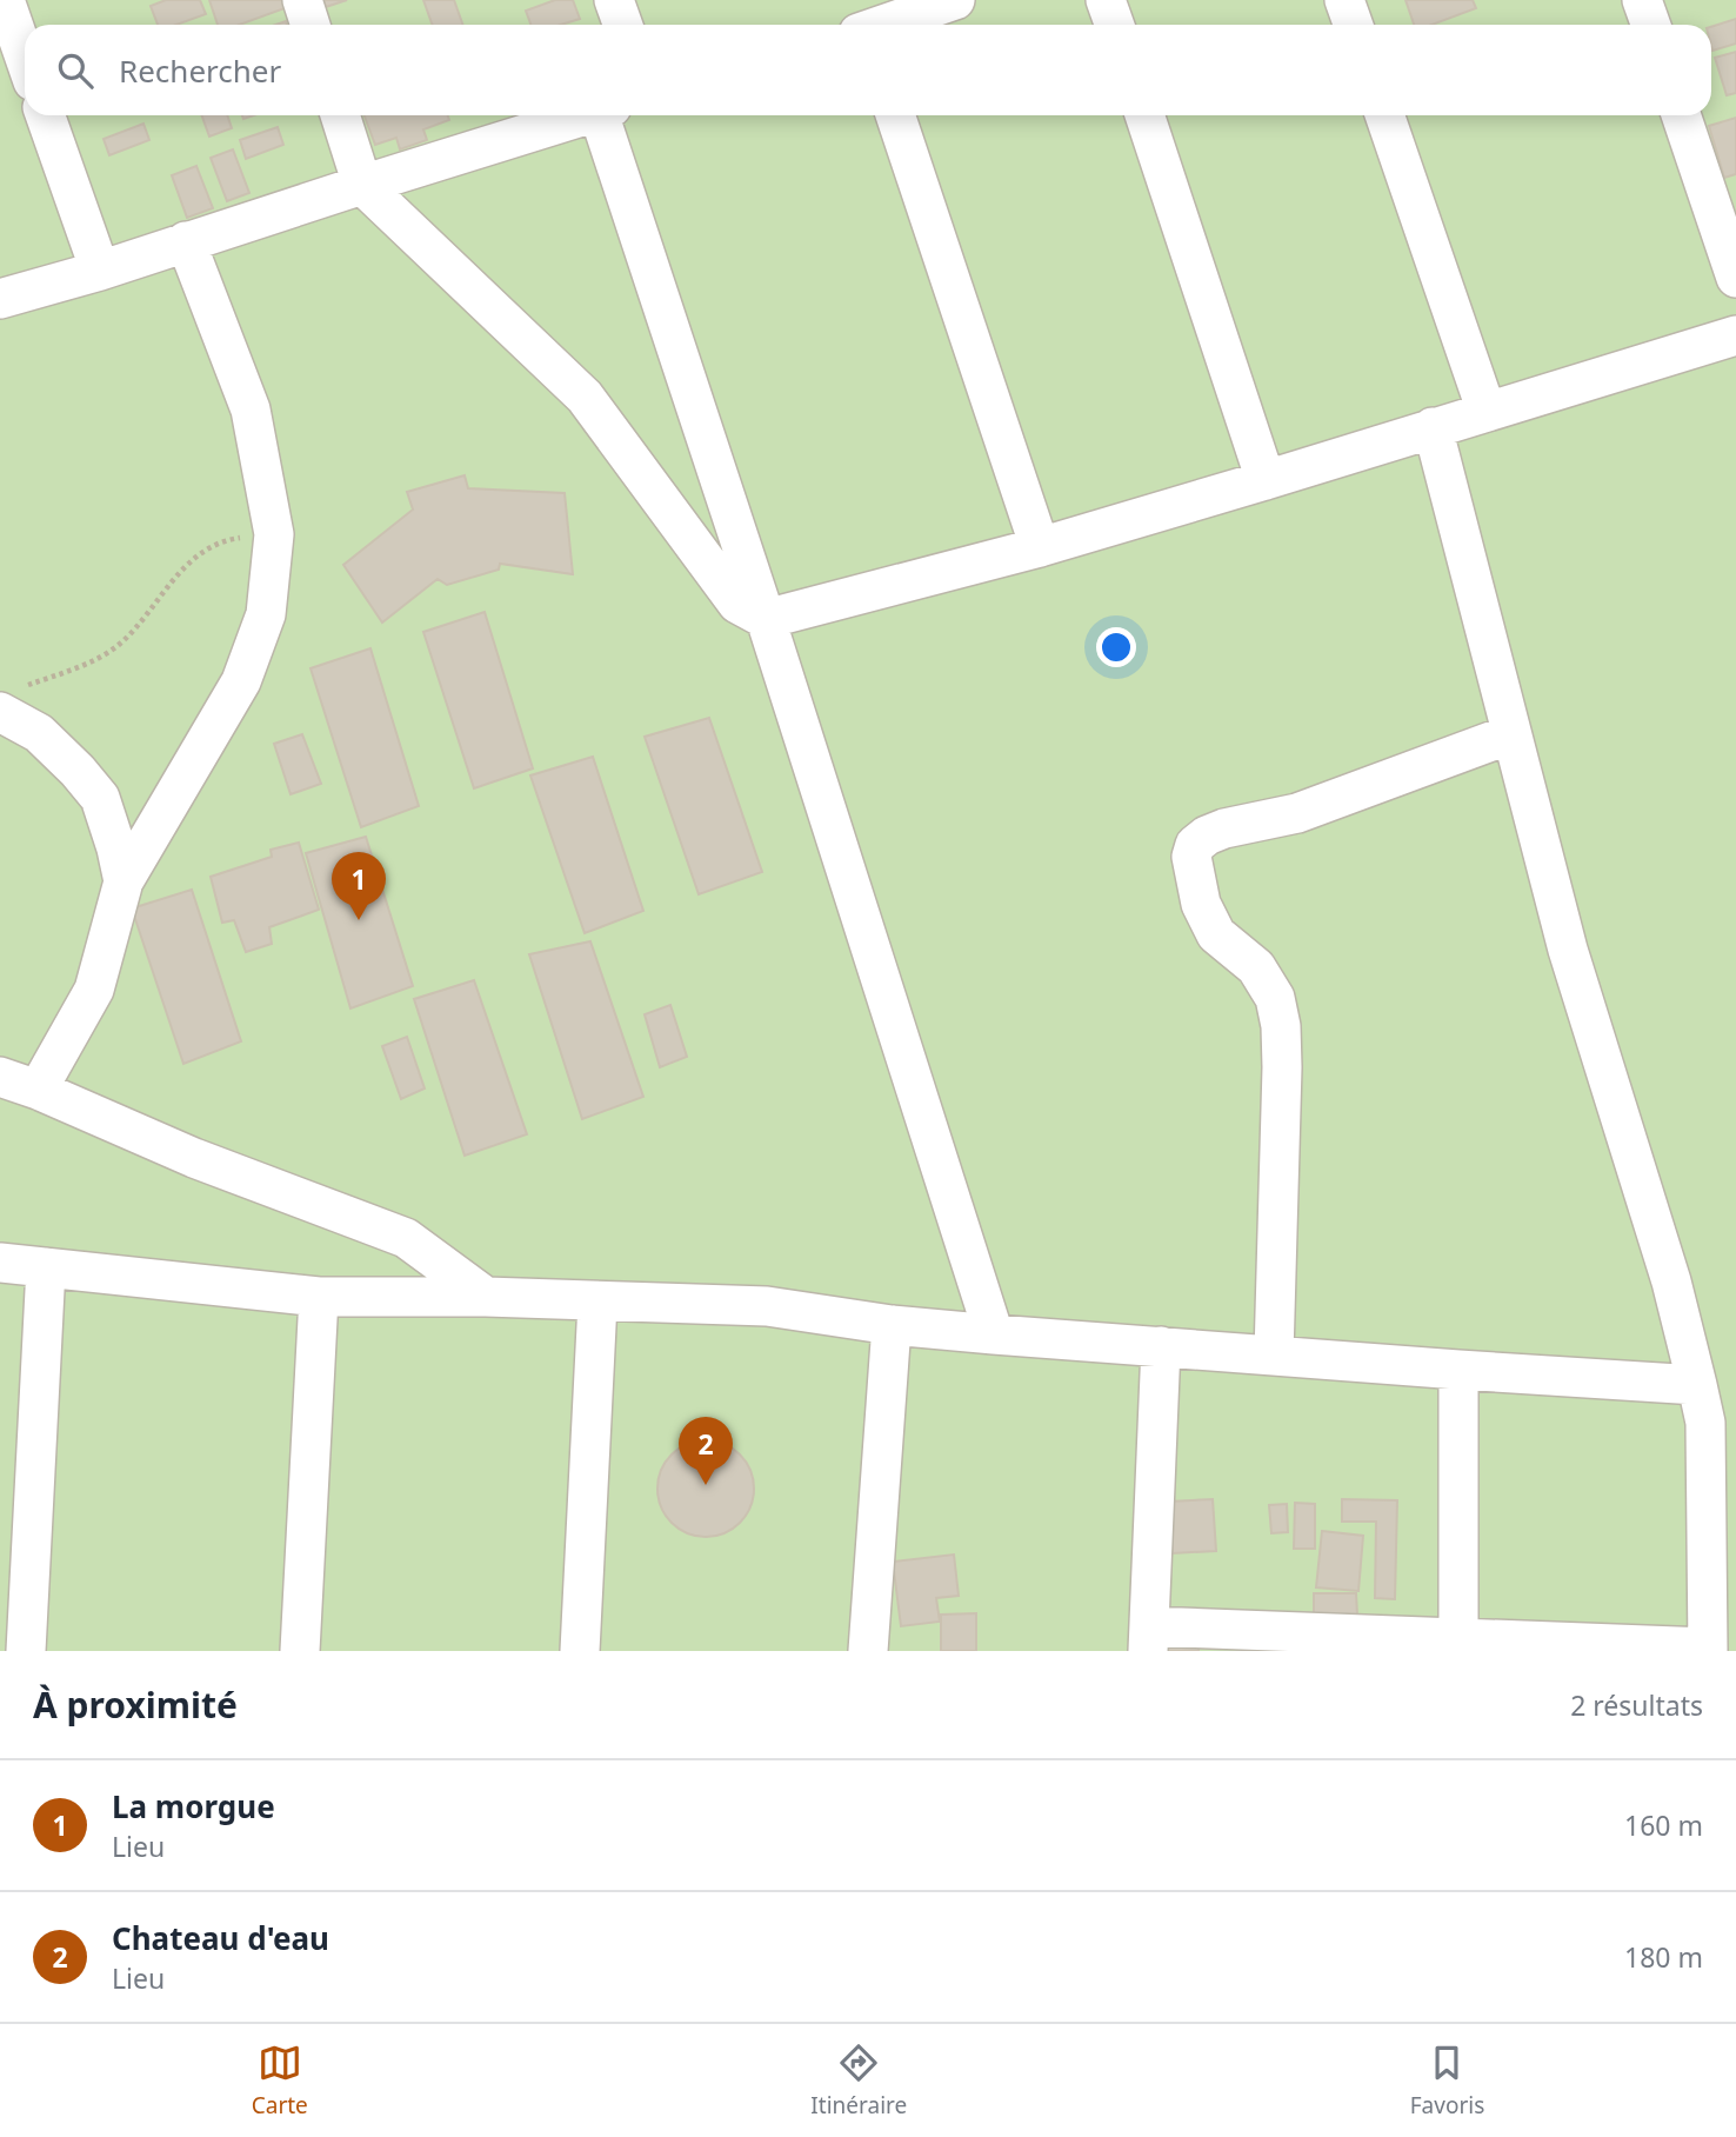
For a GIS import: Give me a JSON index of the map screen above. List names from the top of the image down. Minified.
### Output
{"page":{"search":"Rechercher","pins":["1","2"],"heading":["À proximité","2 résultats"],"list":[{"mark":"1","name":"La morgue","note":"Lieu","value":"160 m"},{"mark":"2","name":"Chateau d'eau","note":"Lieu","value":"180 m"}],"nav":["Carte","Itinéraire","Favoris"]}}
